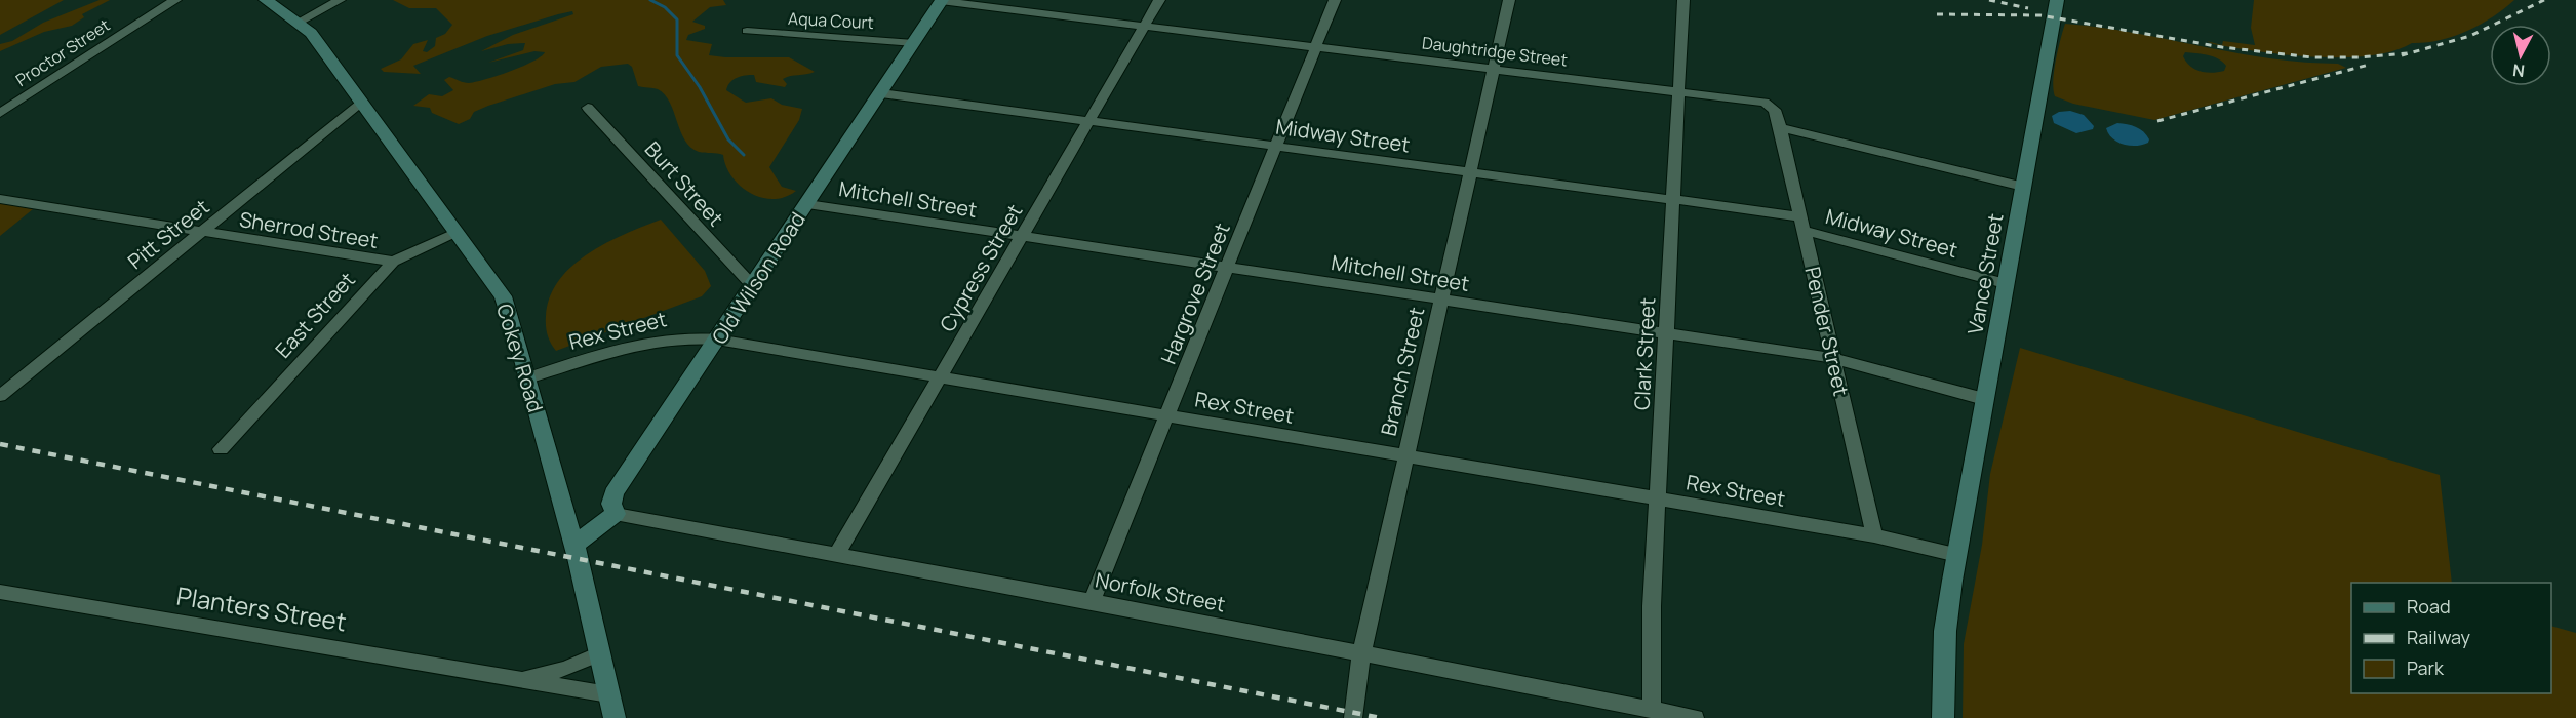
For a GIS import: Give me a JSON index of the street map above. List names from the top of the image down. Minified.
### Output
{"streets":{"street":["Aqua Court","Daughtridge Street","Proctor Street","Midway Street","Burt Street","Mitchell Street","Sherrod Street","Pitt Street","Cypress Street","Vance Street","Old Wilson Road","Hargrove Street","East Street","Rex Street","Pender Street","Clark Street","Cokey Road","Branch Street","Norfolk Street","Planters Street"]},"crossings":[["Aqua Court","Old Wilson Road"],["Daughtridge Street","Cypress Street"],["Daughtridge Street","Old Wilson Road"],["Daughtridge Street","Hargrove Street"],["Daughtridge Street","Pender Street"],["Daughtridge Street","Clark Street"],["Daughtridge Street","Branch Street"],["Midway Street","Cypress Street"],["Midway Street","Vance Street"],["Midway Street","Old Wilson Road"],["Midway Street","Hargrove Street"],["Midway Street","Pender Street"],["Midway Street","Clark Street"],["Midway Street","Branch Street"],["Burt Street","Old Wilson Road"],["Mitchell Street","Cypress Street"],["Mitchell Street","Vance Street"],["Mitchell Street","Old Wilson Road"],["Mitchell Street","Hargrove Street"],["Mitchell Street","Pender Street"],["Mitchell Street","Clark Street"],["Mitchell Street","Branch Street"],["Sherrod Street","Pitt Street"],["Sherrod Street","East Street"],["Pitt Street","Cokey Road"],["Cypress Street","Rex Street"],["Cypress Street","Norfolk Street"],["Vance Street","Rex Street"],["Old Wilson Road","Rex Street"],["Old Wilson Road","Norfolk Street"],["Hargrove Street","Rex Street"],["Hargrove Street","Norfolk Street"],["East Street","Cokey Road"],["Rex Street","Pender Street"],["Rex Street","Clark Street"],["Rex Street","Cokey Road"],["Rex Street","Branch Street"],["Clark Street","Norfolk Street"],["Cokey Road","Planters Street"],["Branch Street","Norfolk Street"]],"legend":["Road","Railway","Park"],"north":"bottom"}
